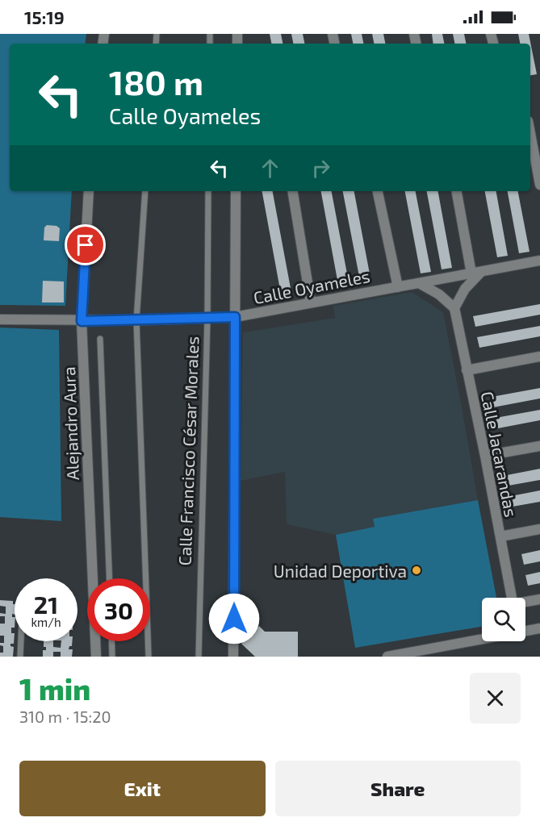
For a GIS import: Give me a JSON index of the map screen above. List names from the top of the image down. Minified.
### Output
{"streets":{"street":["Calle Oyameles","Alejandro Aura","Calle Jacarandas"],"lane":["Calle Francisco César Morales"]},"crossings":[["Calle Oyameles","Alejandro Aura"],["Calle Oyameles","Calle Francisco César Morales"]],"places":["Unidad Deportiva"],"page":{"status":"15:19","turn":["180 m","Calle Oyameles"],"speed":"21 km/h","limit":"30","heading":["1 min","310 m · 15:20"],"buttons":["Exit","Share"]}}
